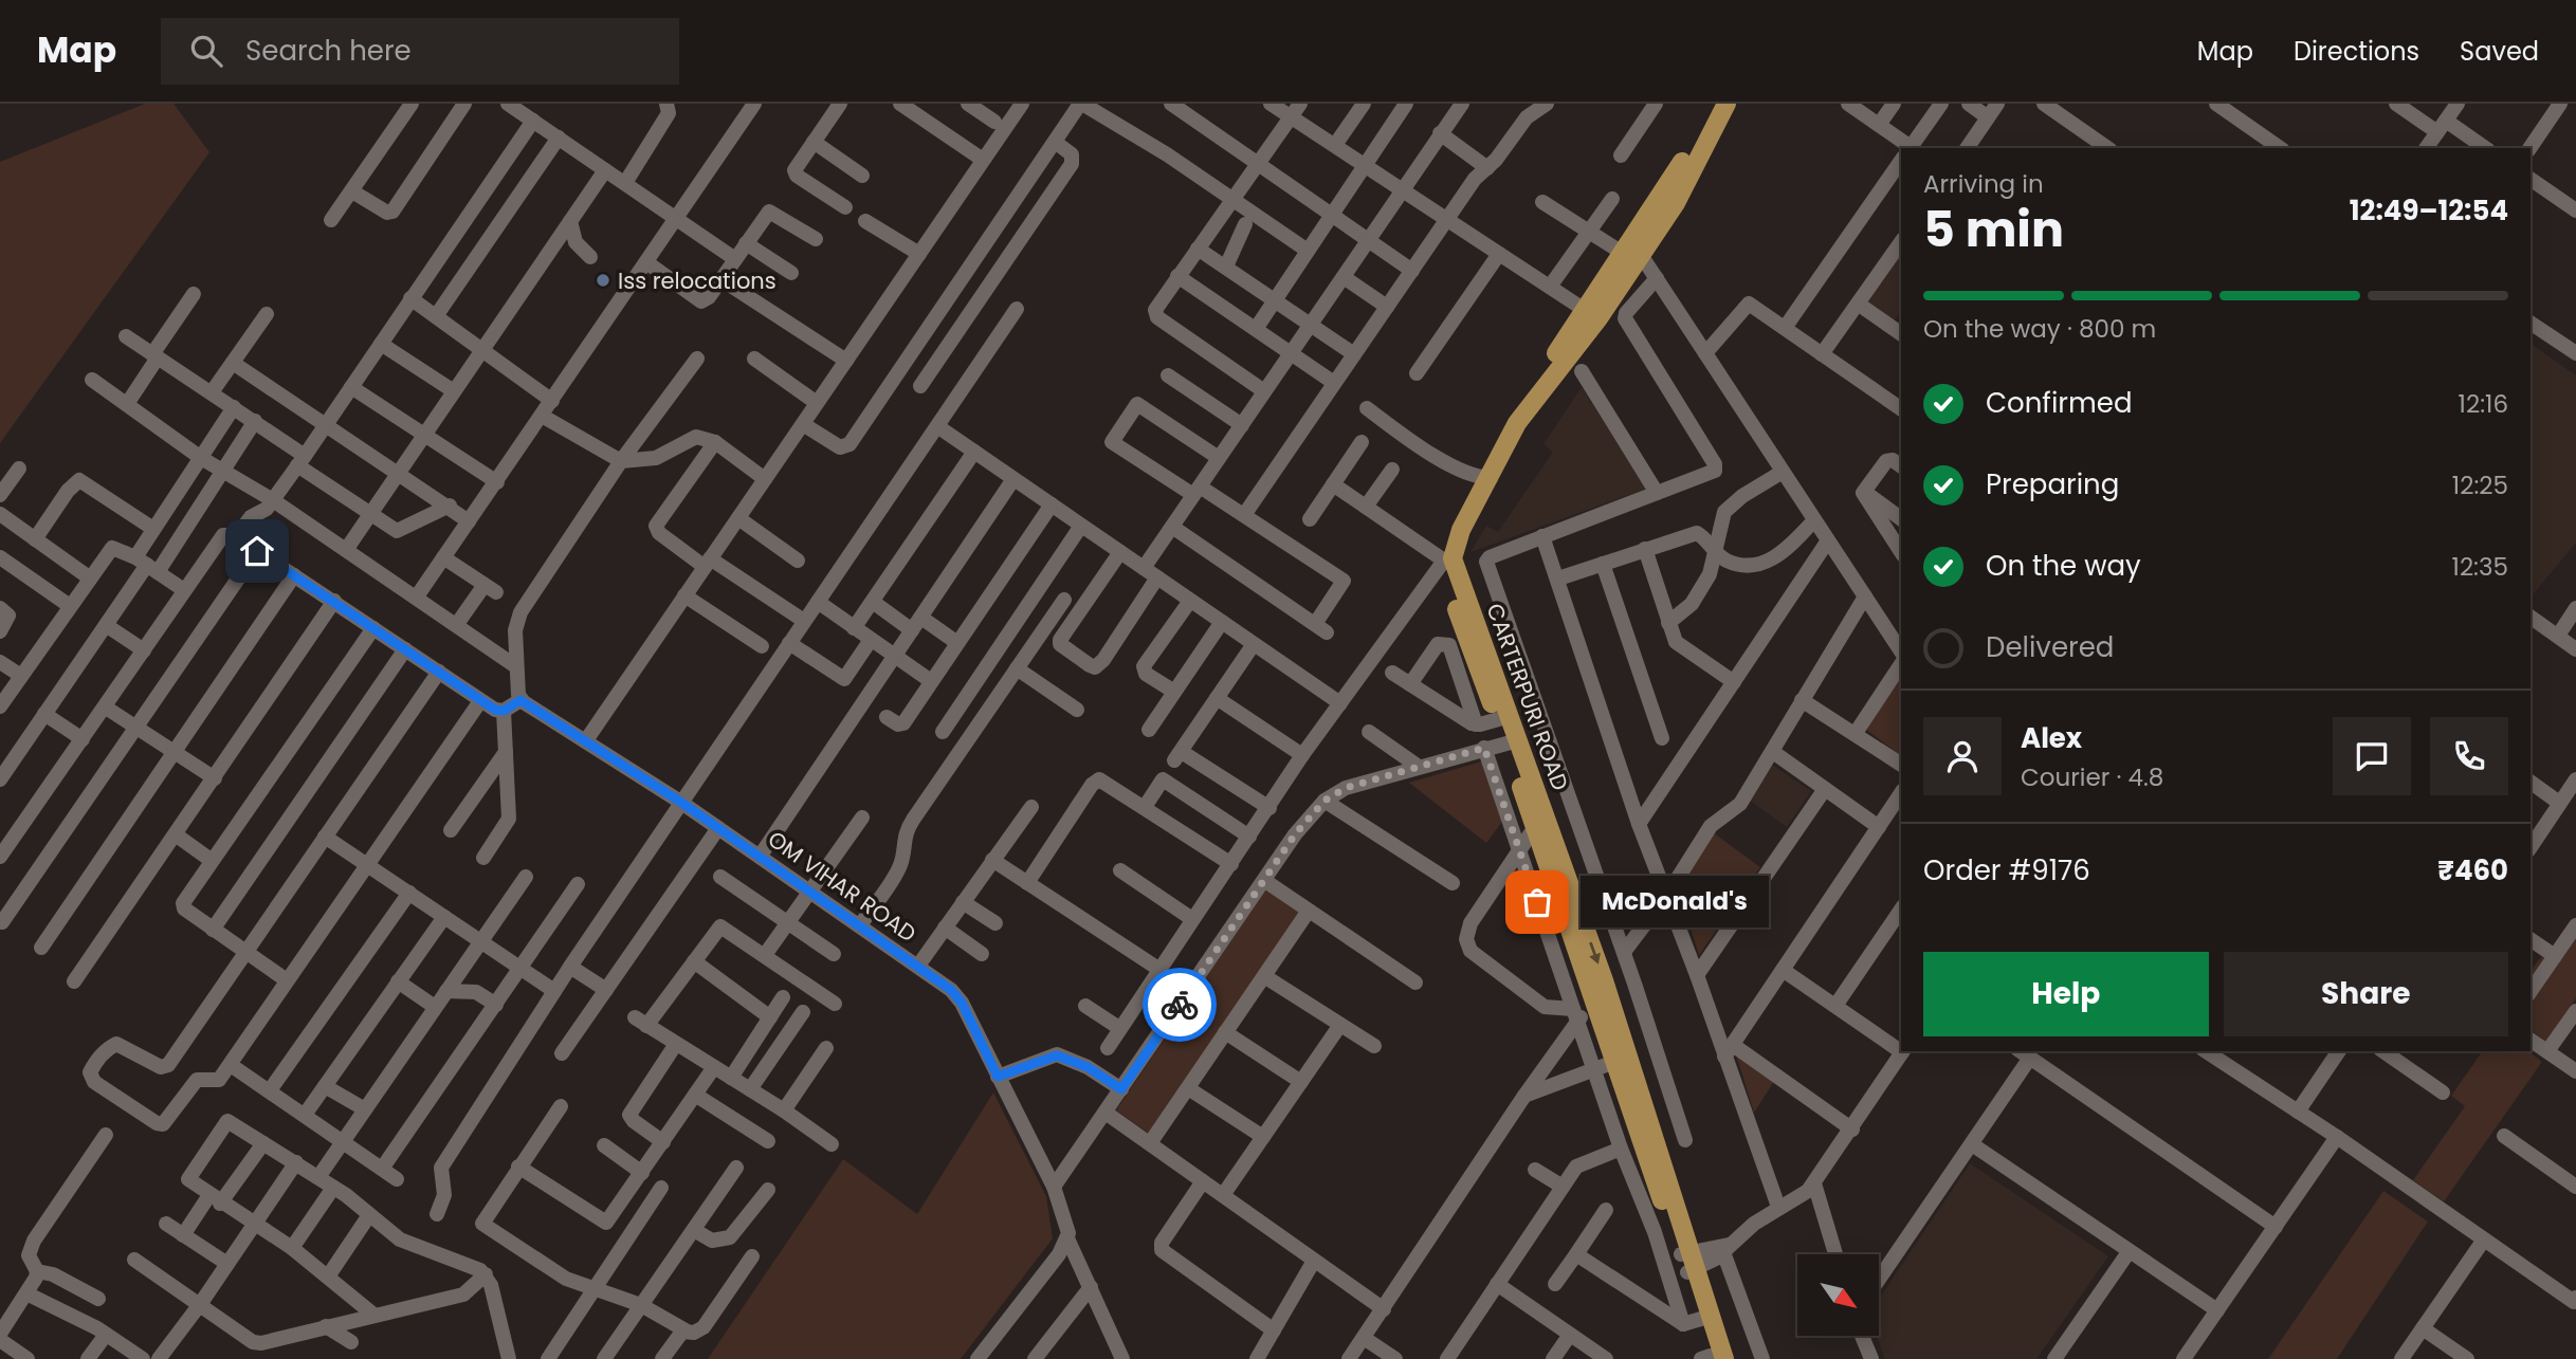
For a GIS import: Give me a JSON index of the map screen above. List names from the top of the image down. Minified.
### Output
{"streets":{"main road":["CARTERPURI ROAD"],"street":["OM VIHAR ROAD"]},"places":["Iss relocations","McDonald's"],"north":"bottom right","page":{"header":"Map","search":"Search here","nav":["Map","Directions","Saved"],"heading":["5 min","Arriving in","12:49–12:54"],"panel":["Alex","Courier · 4.8","Order #9176","₹460"],"bar":"On the way · 800 m","list":[["Confirmed","12:16"],["Preparing","12:25"],["On the way","12:35"],"Delivered"],"bubble":"McDonald's","buttons":["Help","Share"]}}
